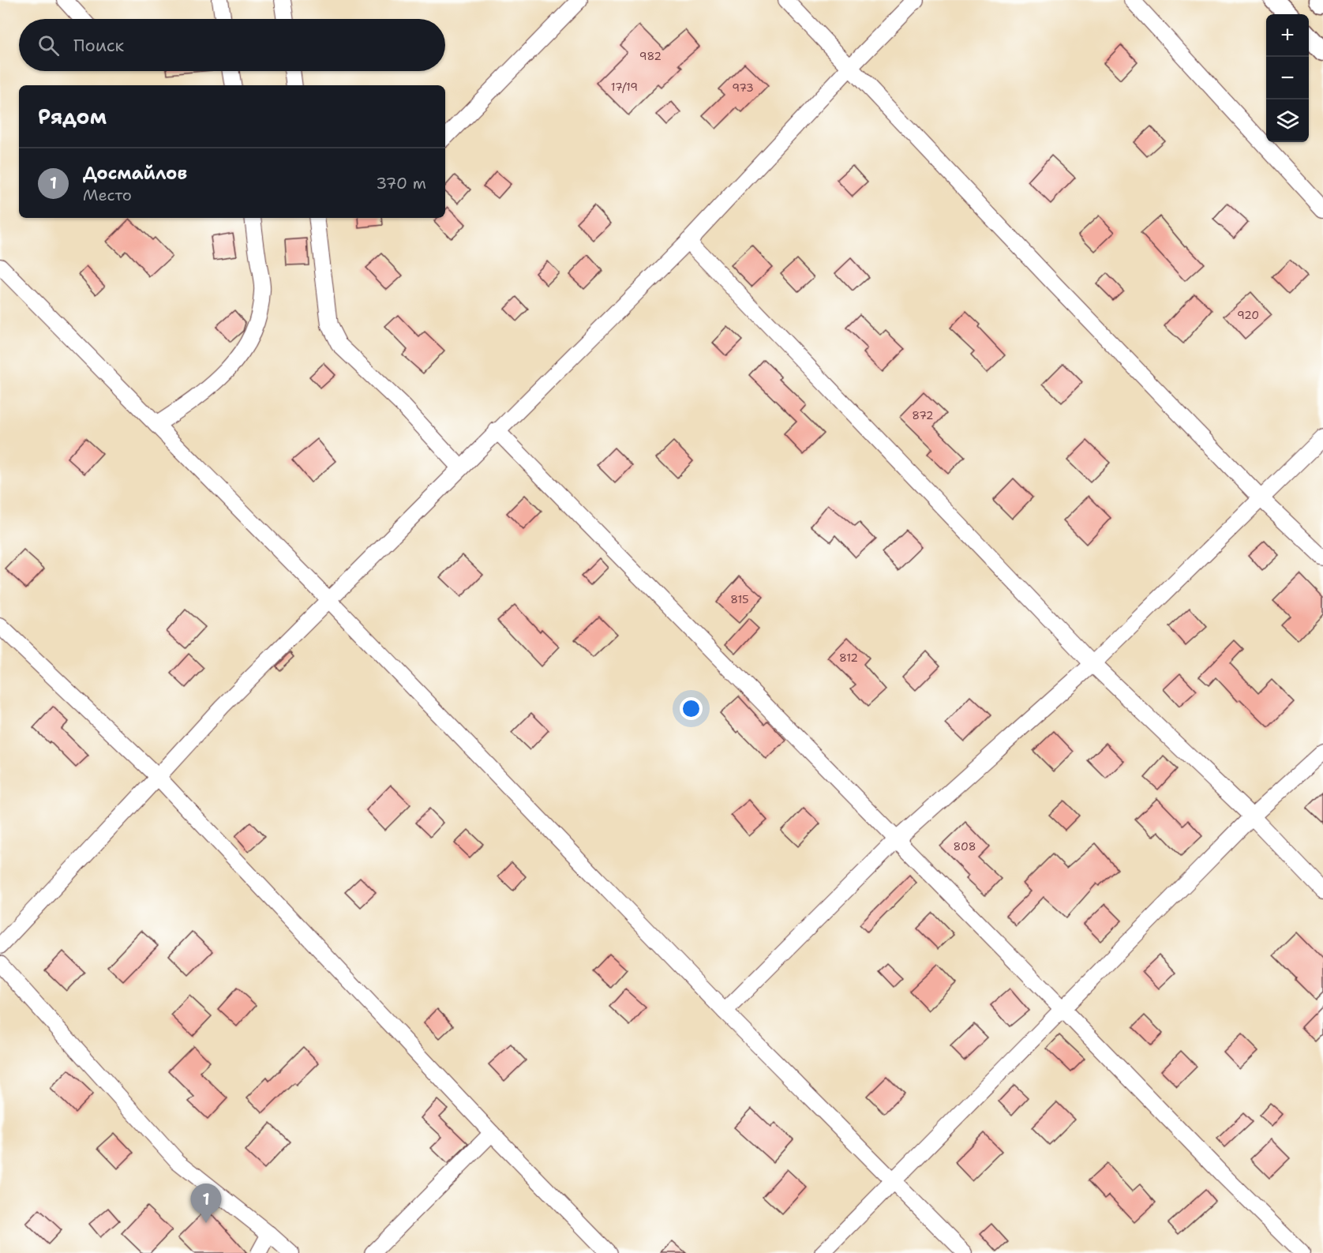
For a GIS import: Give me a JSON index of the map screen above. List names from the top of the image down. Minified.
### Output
{"house_numbers":["982","17/19","973","920","872","815","812","808"],"page":{"map_buttons":["+","−"],"search":"Поиск","heading":"Рядом","list":[{"mark":"1","name":"Досмайлов","note":"Место","value":"370 m"}],"pins":"1"}}
